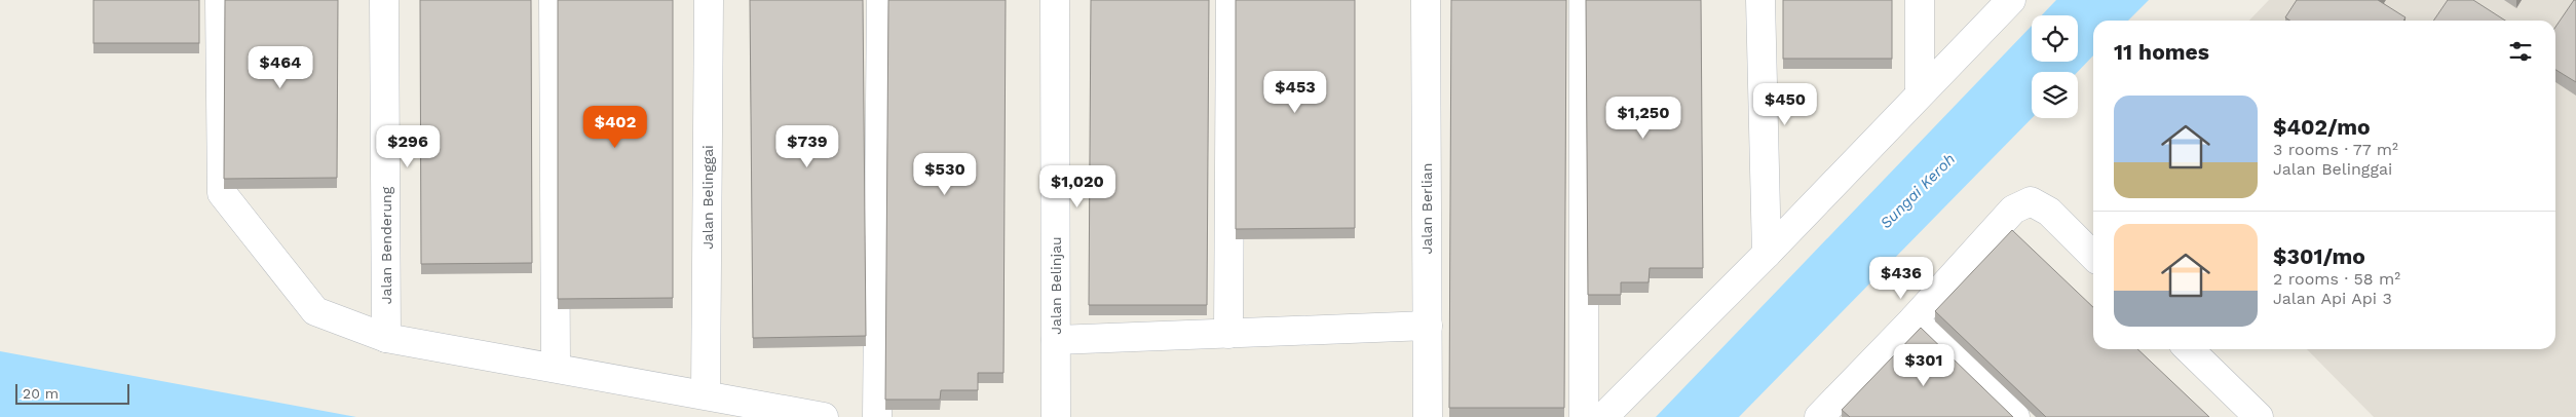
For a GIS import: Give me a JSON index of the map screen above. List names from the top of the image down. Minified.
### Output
{"streets":{"street":["Jalan Belinggai","Jalan Berlian","Jalan Benderung","Jalan Belinjau"]},"water":["Sungai Keroh"],"scale_bar":"20 m","page":{"heading":"11 homes","price":["$464","$453","$450","$1,250","$402","$296","$739","$530","$1,020","$436","$301"],"list":[{"name":"$402/mo","note":"3 rooms · 77 m² · Jalan Belinggai"},{"name":"$301/mo","note":"2 rooms · 58 m² · Jalan Api Api 3"}],"scale":"20 m"}}
